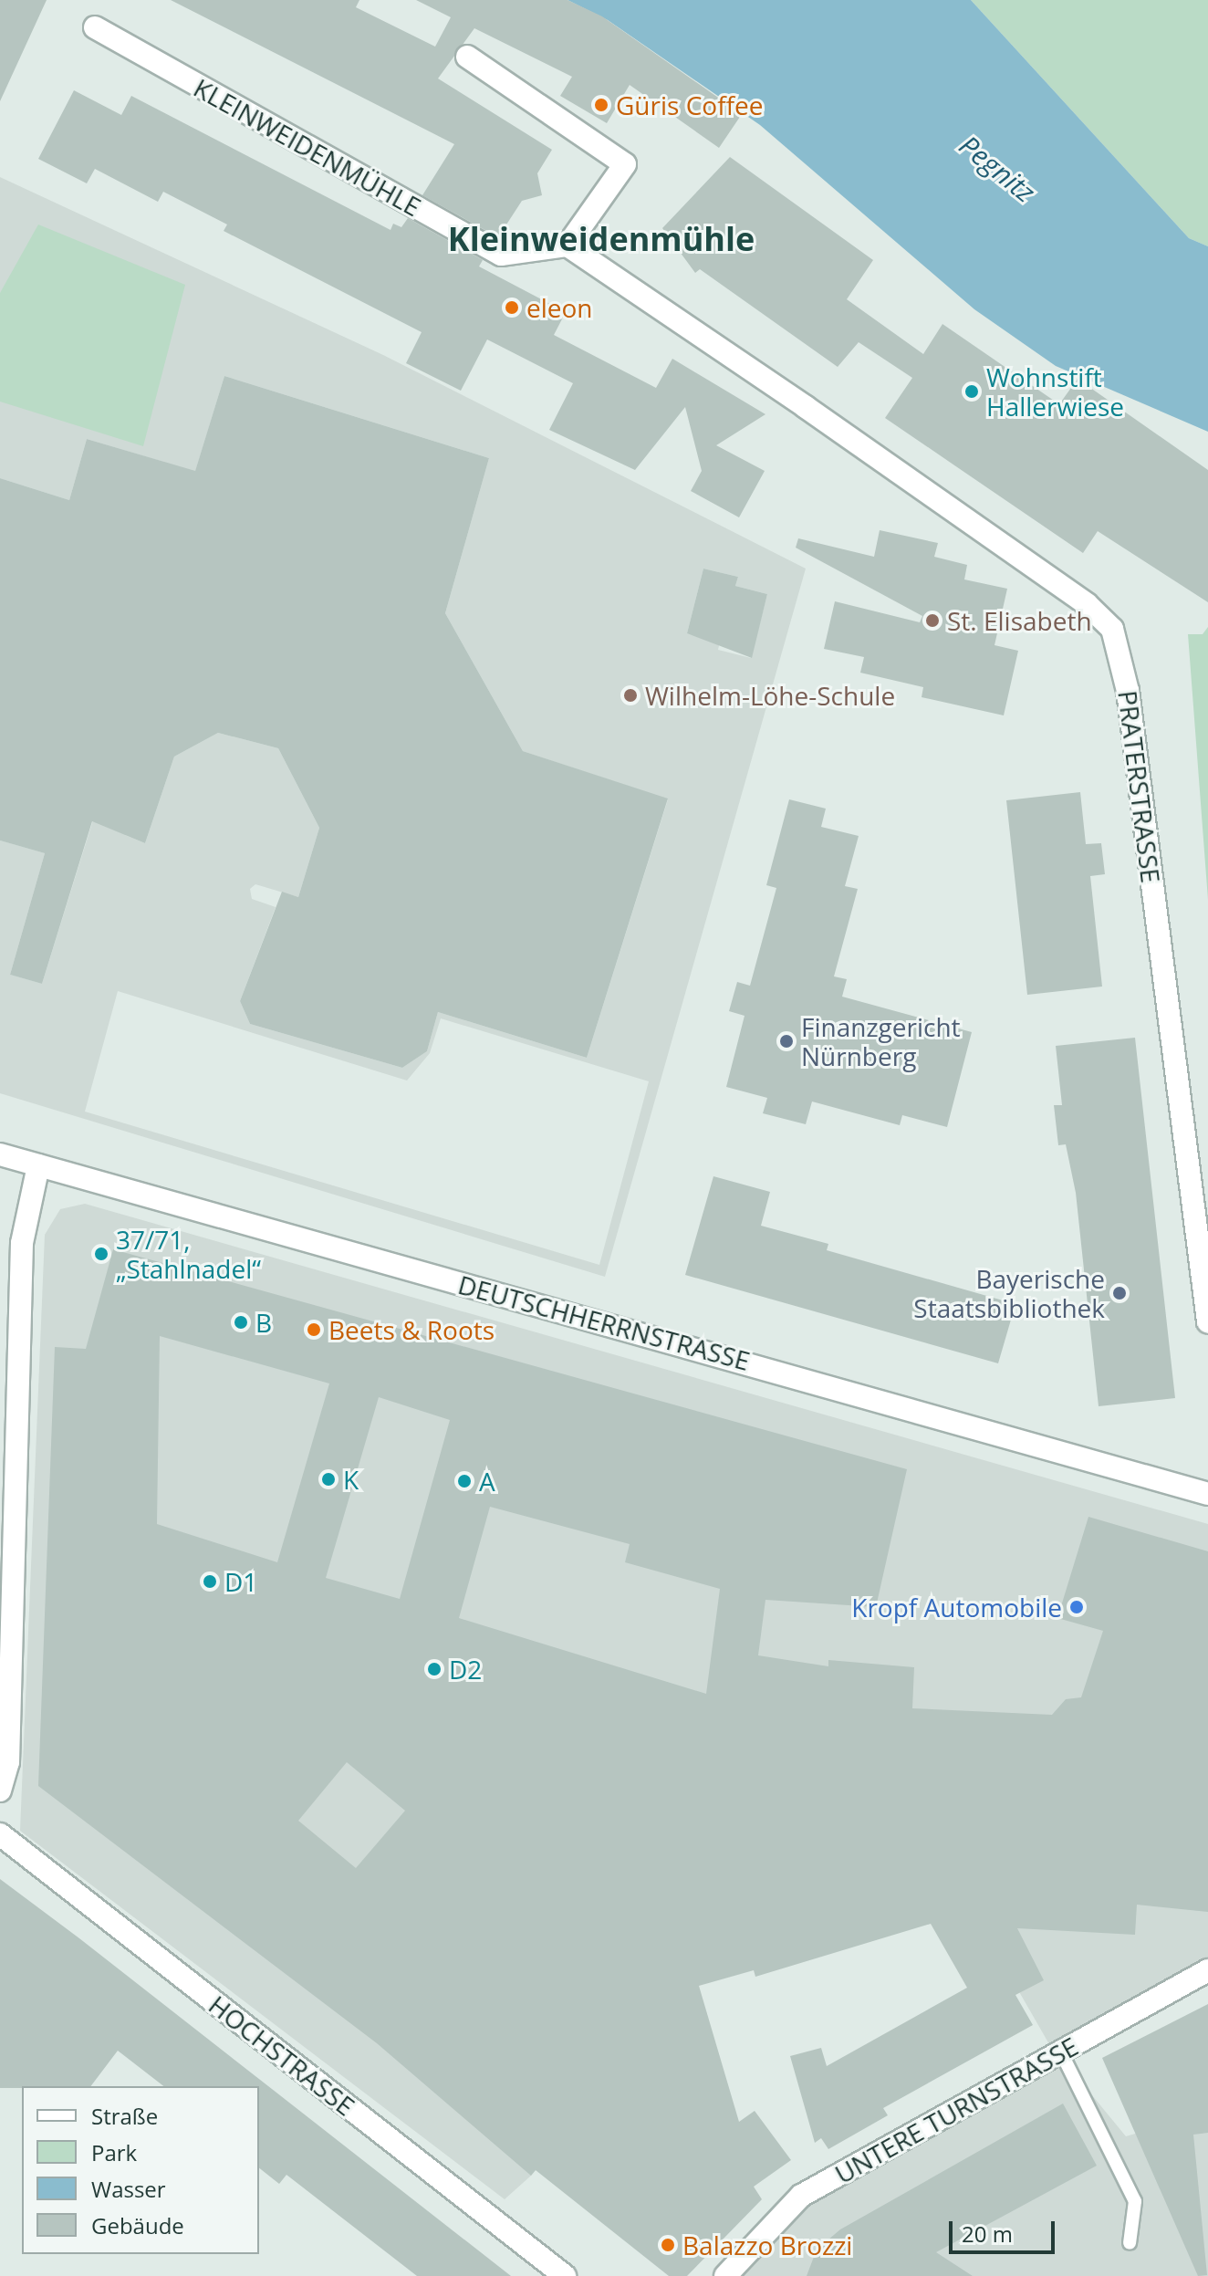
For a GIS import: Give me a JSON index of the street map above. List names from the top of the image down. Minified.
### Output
{"streets":{"street":["KLEINWEIDENMÜHLE","PRATERSTRASSE","DEUTSCHHERRNSTRASSE","HOCHSTRASSE","UNTERE TURNSTRASSE"]},"crossings":[["KLEINWEIDENMÜHLE","PRATERSTRASSE"]],"districts":["Kleinweidenmühle"],"water":["Pegnitz"],"places":["Güris Coffee","eleon","Wohnstift Hallerwiese","St. Elisabeth","Wilhelm-Löhe-Schule","Finanzgericht Nürnberg","37/71, „Stahlnadel“","Bayerische Staatsbibliothek","B","Beets & Roots","K","A","D1","Kropf Automobile","D2","Balazzo Brozzi"],"legend":["Straße","Park","Wasser","Gebäude"],"scale_bar":"20 m"}
